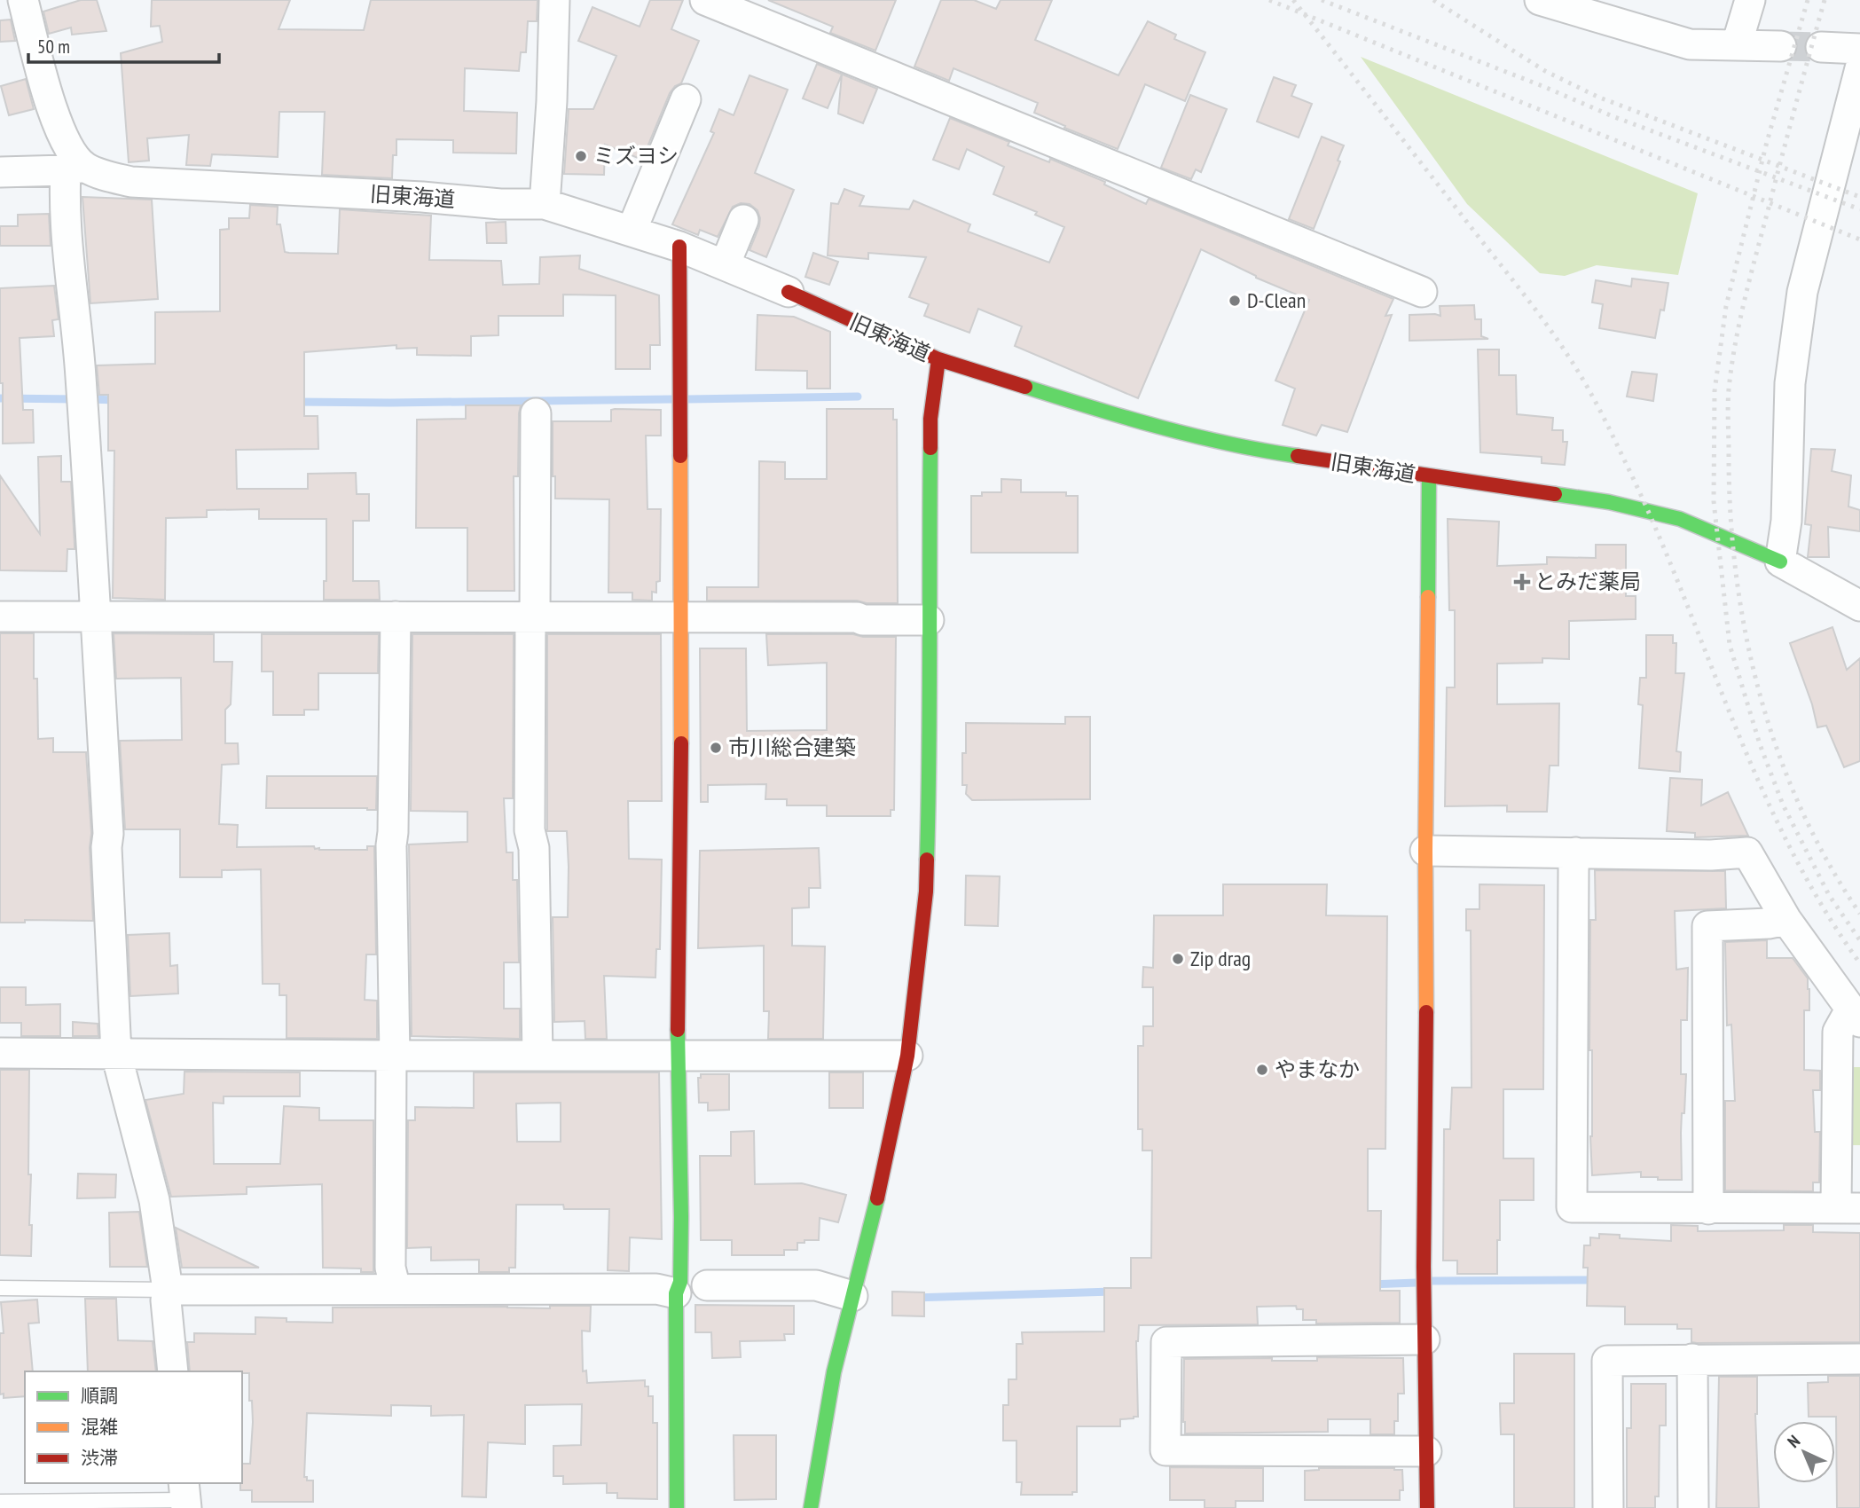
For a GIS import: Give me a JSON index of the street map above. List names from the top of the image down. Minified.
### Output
{"streets":{"street":["旧東海道"]},"places":{"other":["ミズヨシ","D-Clean","市川総合建築","Zip drag","やまなか"],"health":["とみだ薬局"]},"legend":["順調","混雑","渋滞"],"scale_bar":"50 m","north":"top left"}
